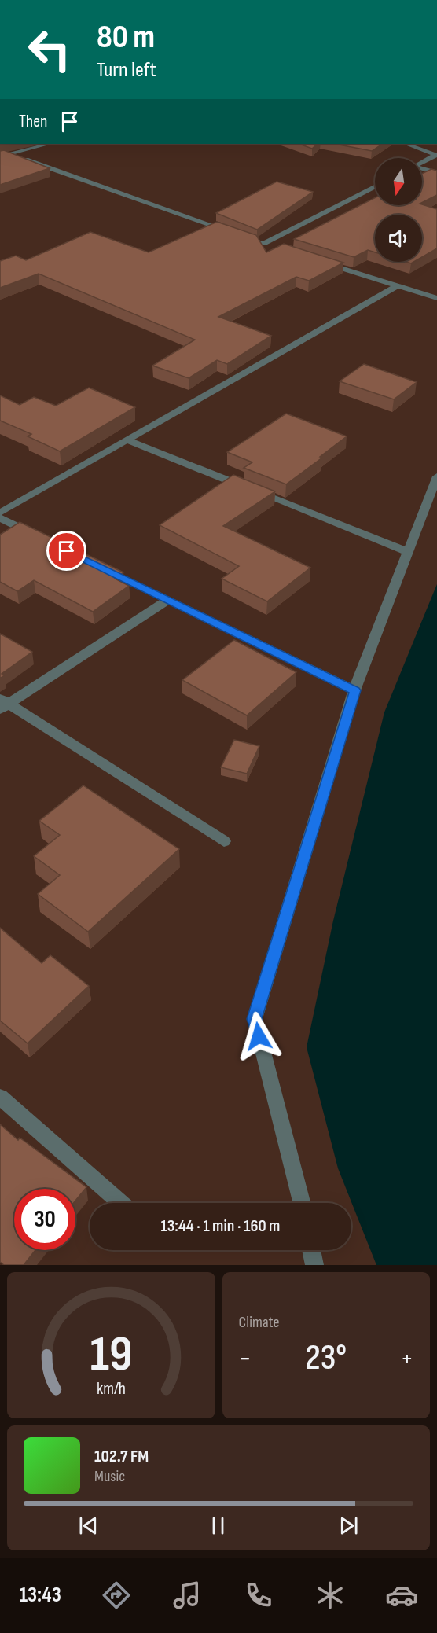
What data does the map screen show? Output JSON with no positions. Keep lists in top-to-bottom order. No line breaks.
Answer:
{"north":"bottom","page":{"turn":["80 m","Turn left"],"then":"Then","limit":"30","trip":"13:44 · 1 min · 160 m","tile":"Climate","heat":["−","23°","+"],"song":["102.7 FM","Music"],"tabs":"13:43","gauge":["19","km/h"]}}
